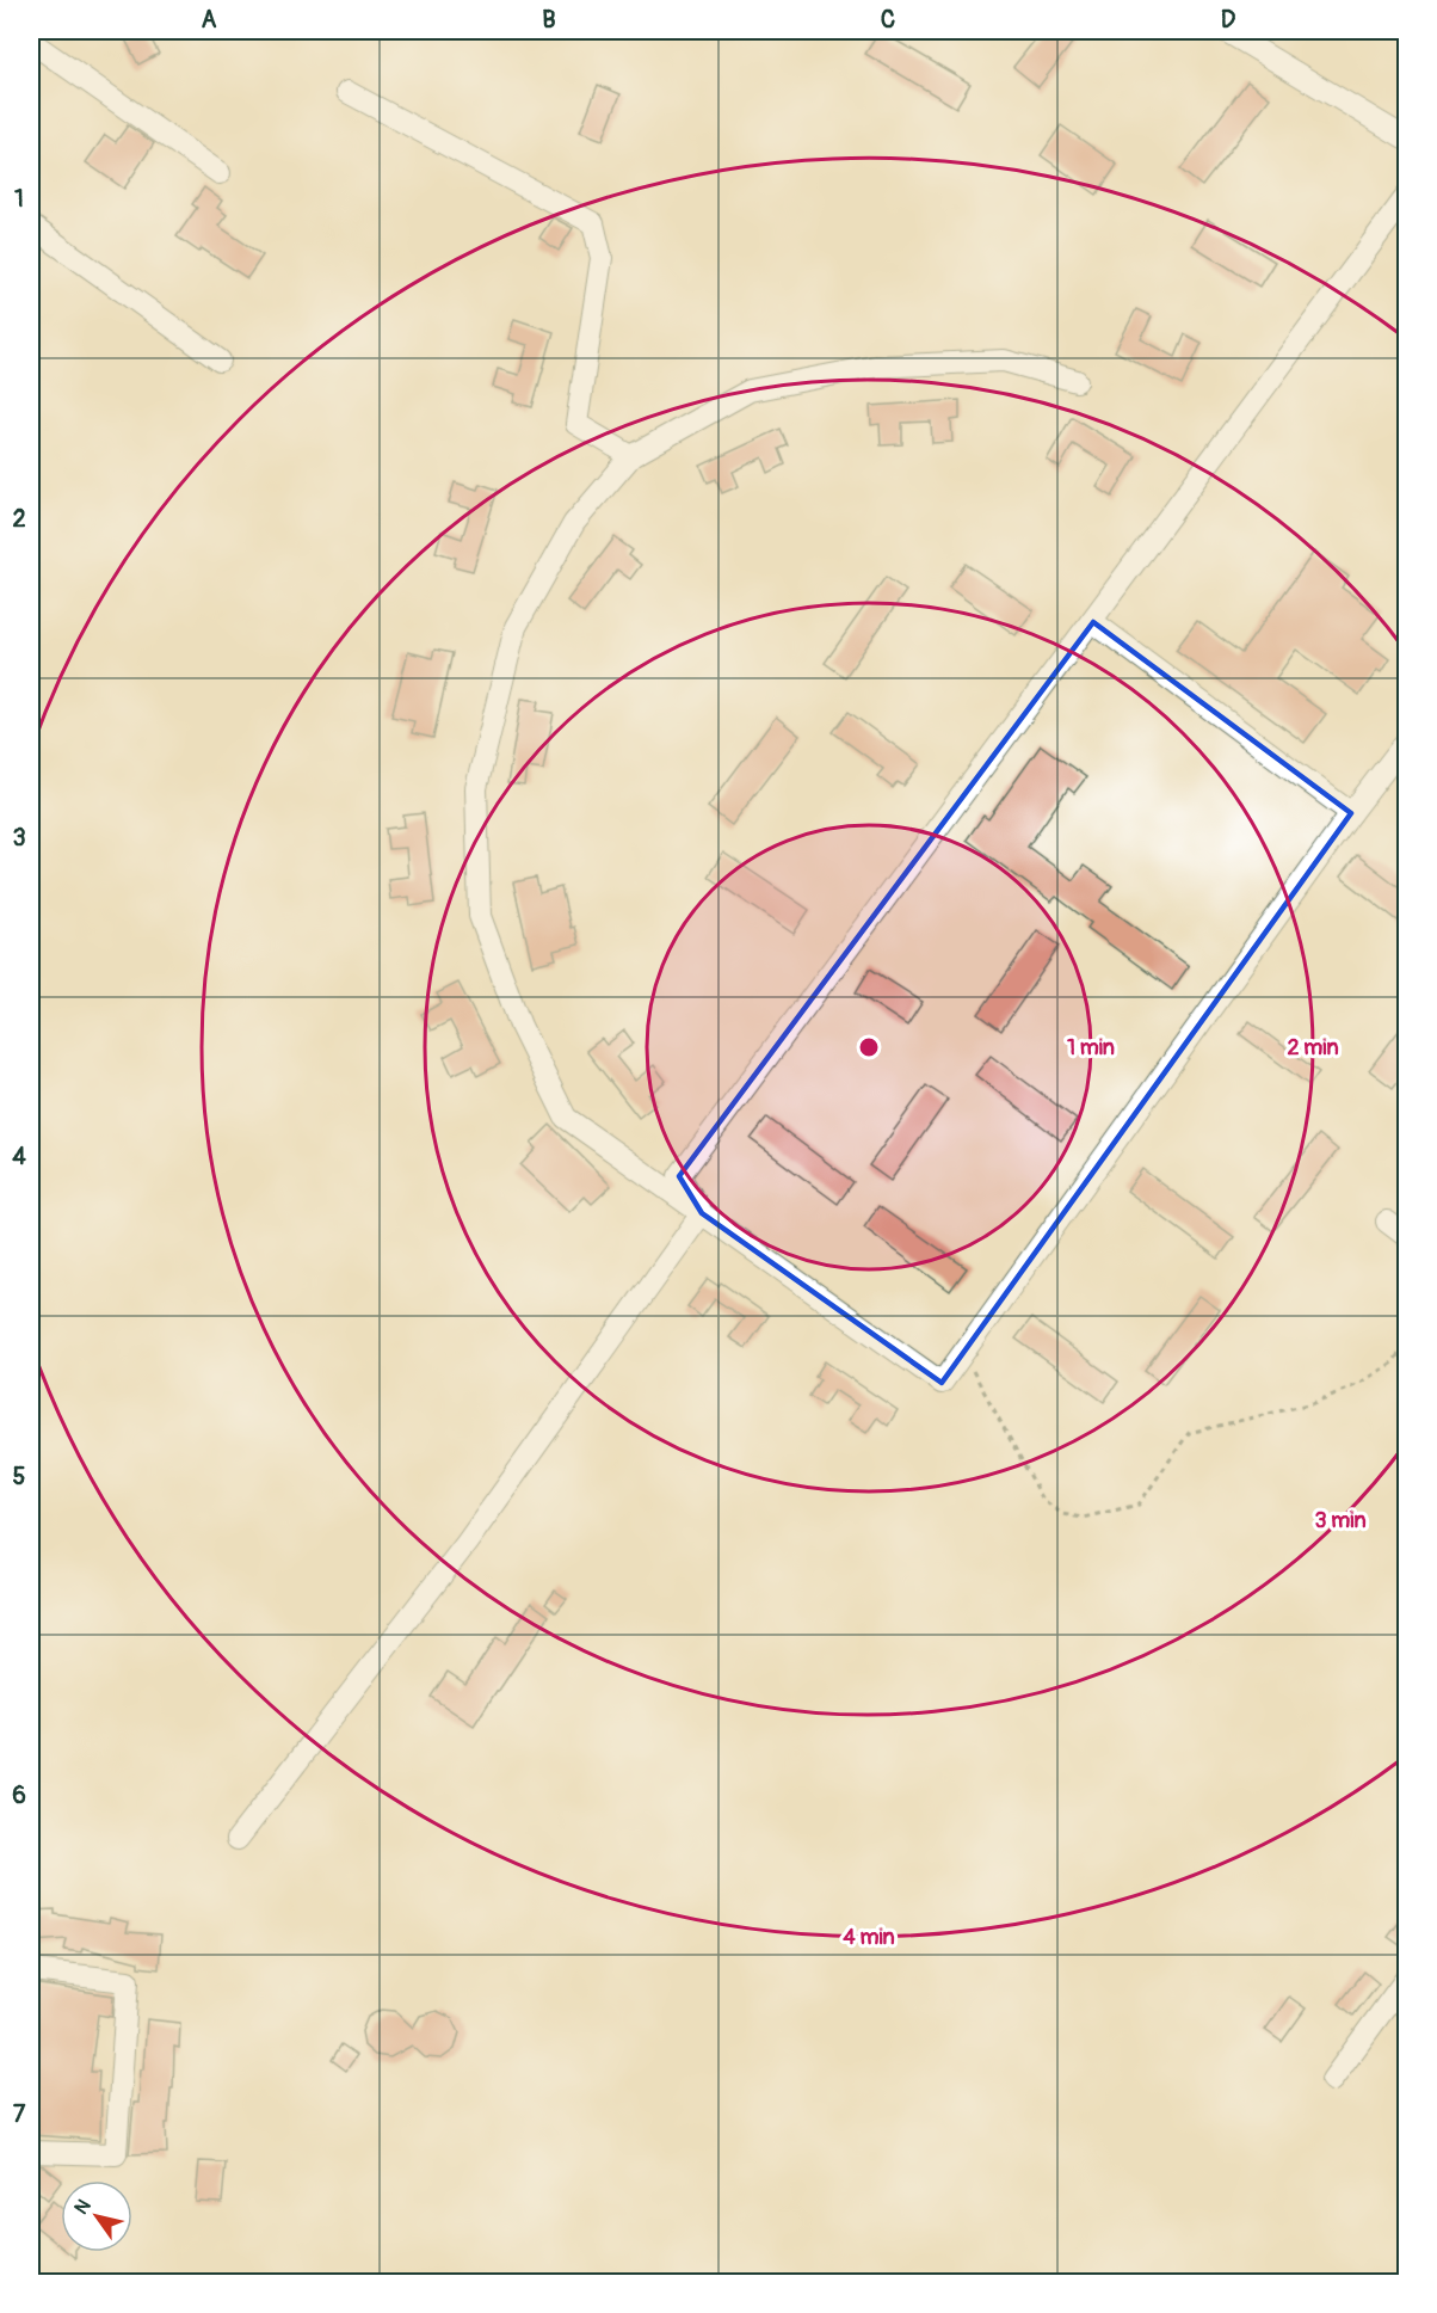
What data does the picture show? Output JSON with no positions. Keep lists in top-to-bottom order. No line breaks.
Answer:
{"north":"top left","grid":{"columns":["A","B","C","D"],"rows":["1","2","3","4","5","6","7"]},"rings":["1 min","2 min","3 min","4 min"]}
